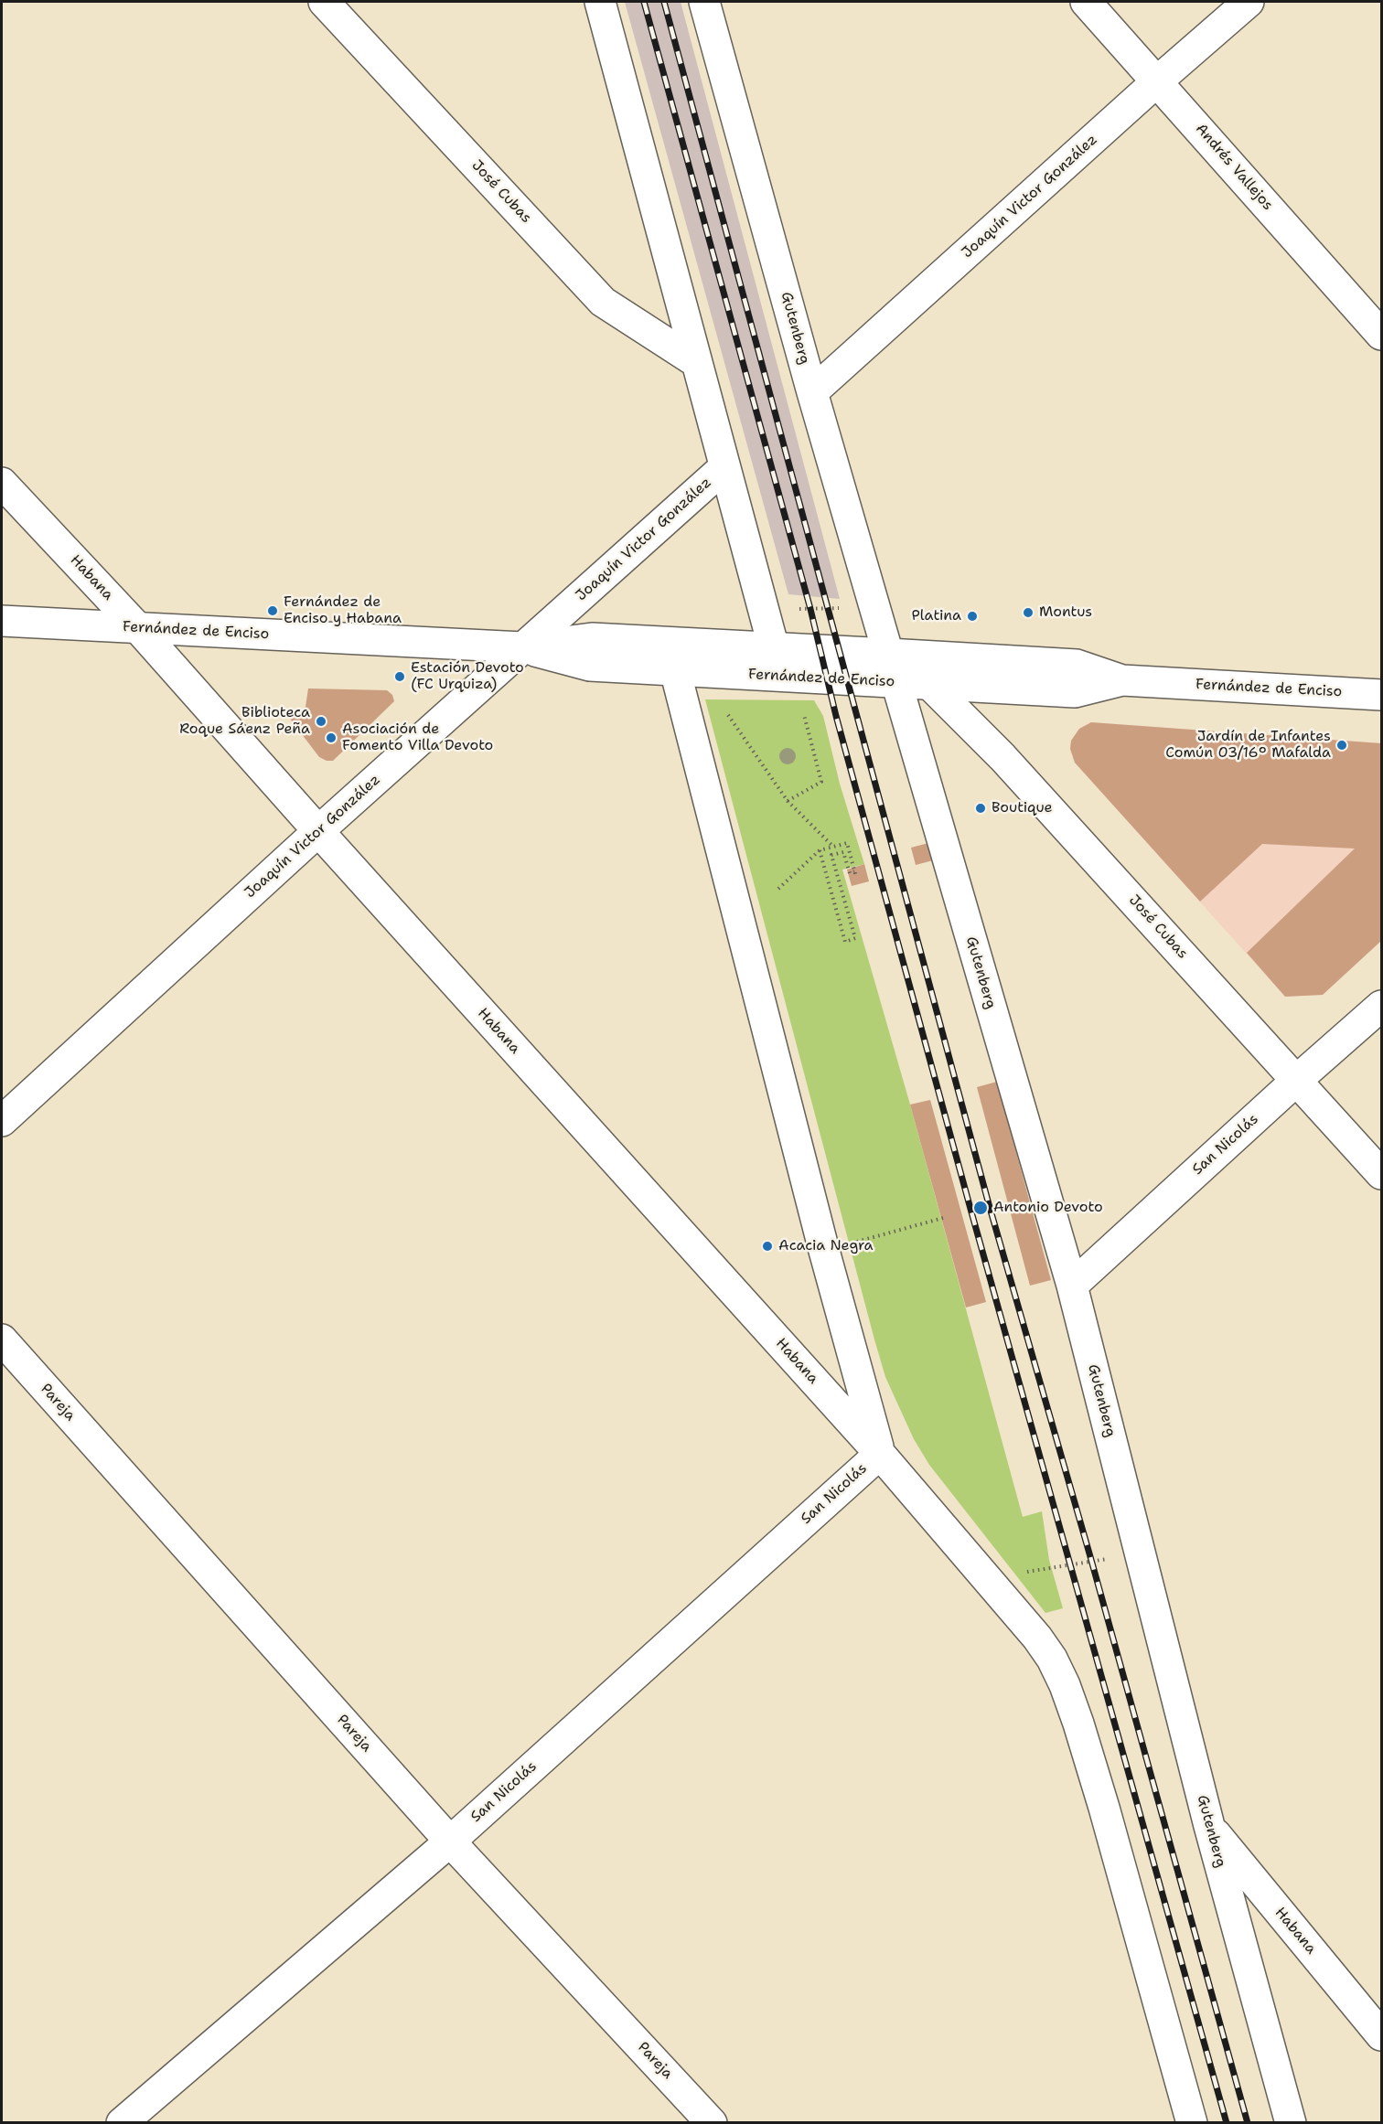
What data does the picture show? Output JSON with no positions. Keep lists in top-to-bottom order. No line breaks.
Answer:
{"streets":{"street":["Andrés Vallejos","José Cubas","Joaquín Victor González","Gutenberg","Habana","Fernández de Enciso","San Nicolás","Pareja"]},"crossings":[["Andrés Vallejos","Joaquín Victor González"],["José Cubas","Fernández de Enciso"],["José Cubas","San Nicolás"],["Joaquín Victor González","Gutenberg"],["Joaquín Victor González","Habana"],["Joaquín Victor González","Fernández de Enciso"],["Gutenberg","Habana"],["Gutenberg","Fernández de Enciso"],["Gutenberg","San Nicolás"],["Habana","Fernández de Enciso"],["Habana","San Nicolás"],["San Nicolás","Pareja"]],"places":["Fernández de Enciso y Habana","Montus","Platina","Estación Devoto (FC Urquiza)","Biblioteca Roque Sáenz Peña","Asociación de Fomento Villa Devoto","Jardín de Infantes Común 03/16° Mafalda","Boutique","Antonio Devoto","Acacia Negra"]}
